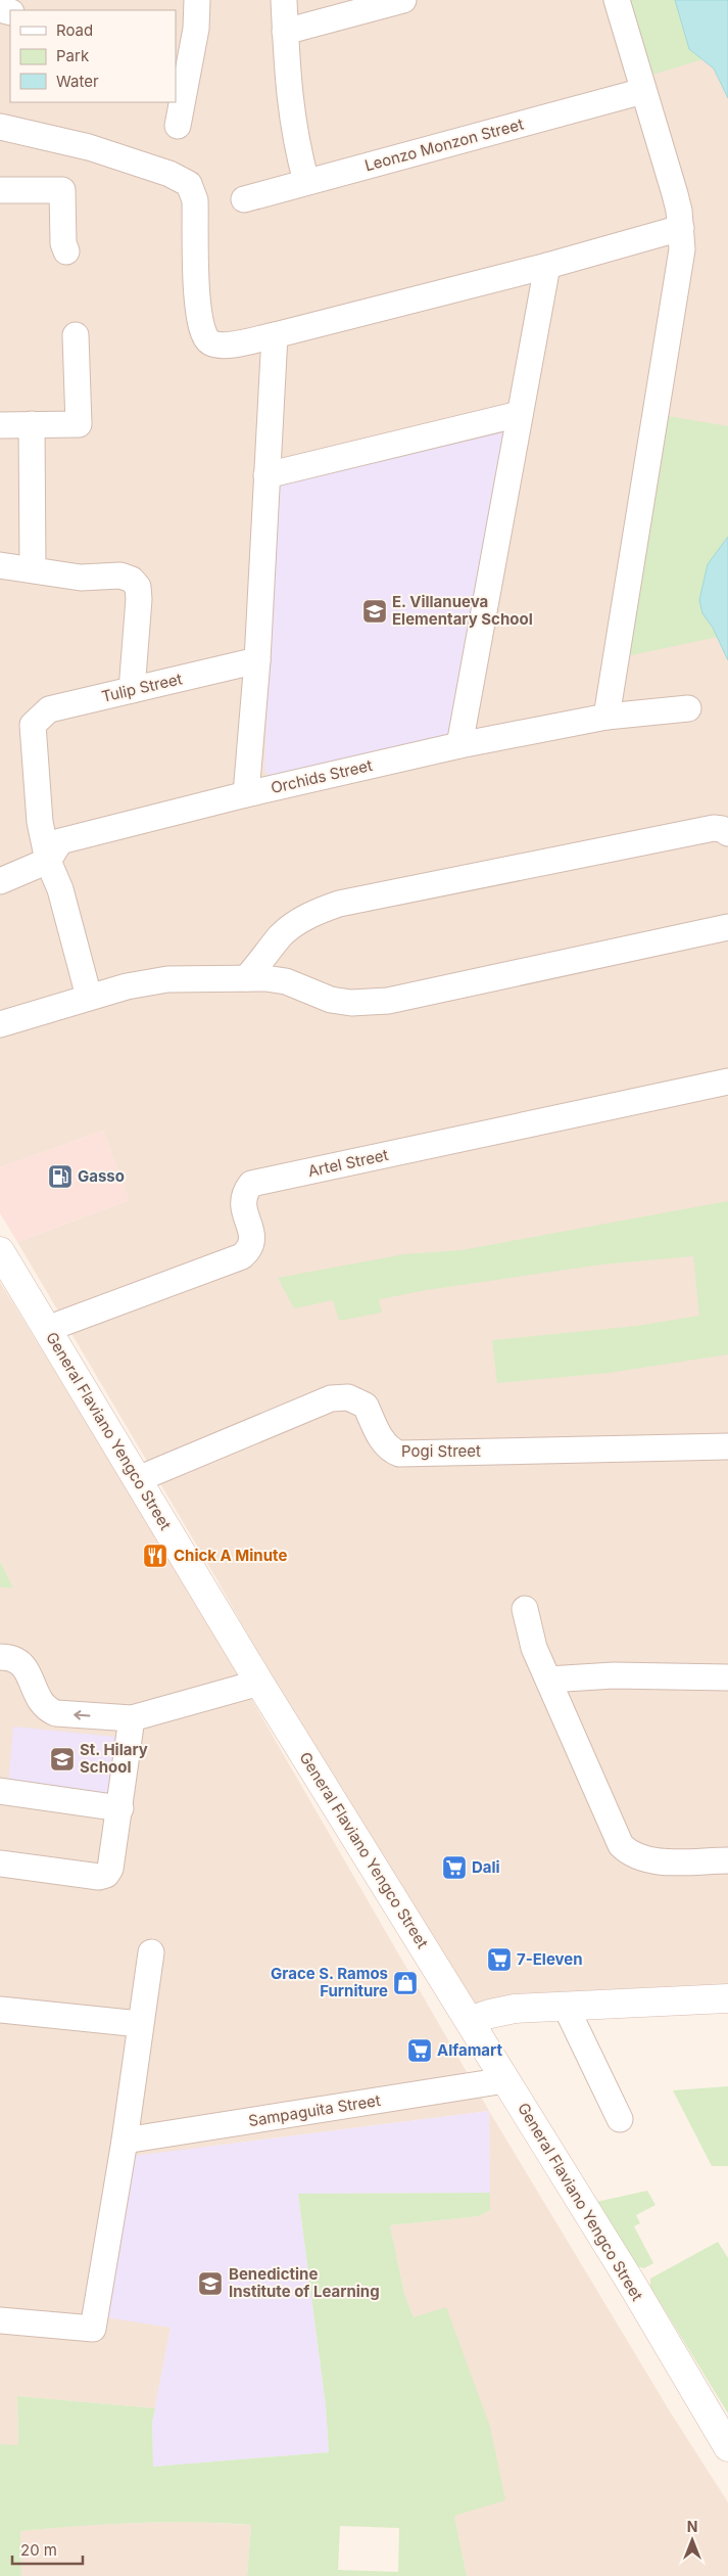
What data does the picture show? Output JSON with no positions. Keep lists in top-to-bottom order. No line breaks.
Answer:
{"streets":{"main road":["General Flaviano Yengco Street"],"street":["Leonzo Monzon Street","Tulip Street","Orchids Street","Artel Street","Pogi Street","Sampaguita Street"]},"crossings":[["Tulip Street","Orchids Street"],["Artel Street","General Flaviano Yengco Street"],["General Flaviano Yengco Street","Pogi Street"],["General Flaviano Yengco Street","Sampaguita Street"]],"places":{"school or university":["E. Villanueva Elementary School","St. Hilary School","Benedictine Institute of Learning"],"fuel station":["Gasso"],"restaurant":["Chick A Minute"],"supermarket":["Dali","7-Eleven","Alfamart"],"shop":["Grace S. Ramos Furniture"]},"legend":["Road","Park","Water"],"scale_bar":"20 m","north":"top"}
